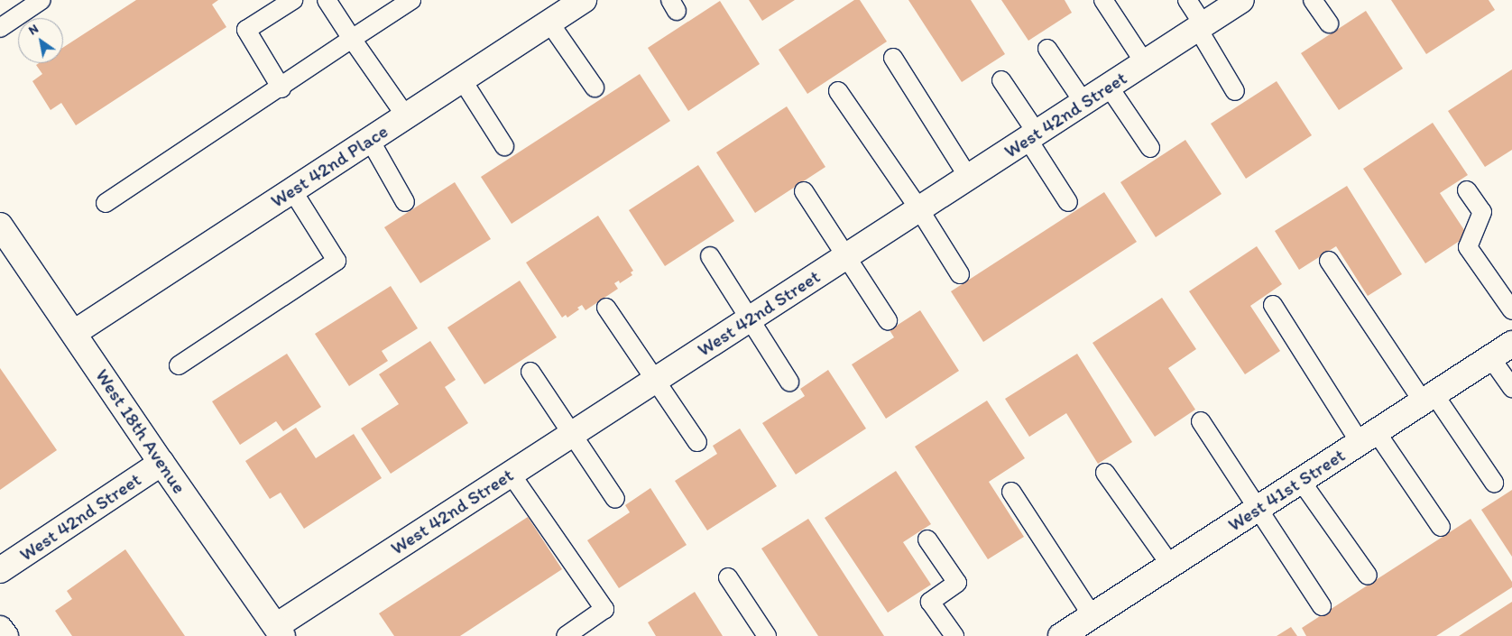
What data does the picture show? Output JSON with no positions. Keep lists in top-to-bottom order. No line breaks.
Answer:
{"streets":{"street":["West 42nd Street","West 42nd Place","West 18th Avenue","West 41st Street"]},"crossings":[["West 42nd Street","West 18th Avenue"],["West 42nd Place","West 18th Avenue"]],"north":"top left"}
